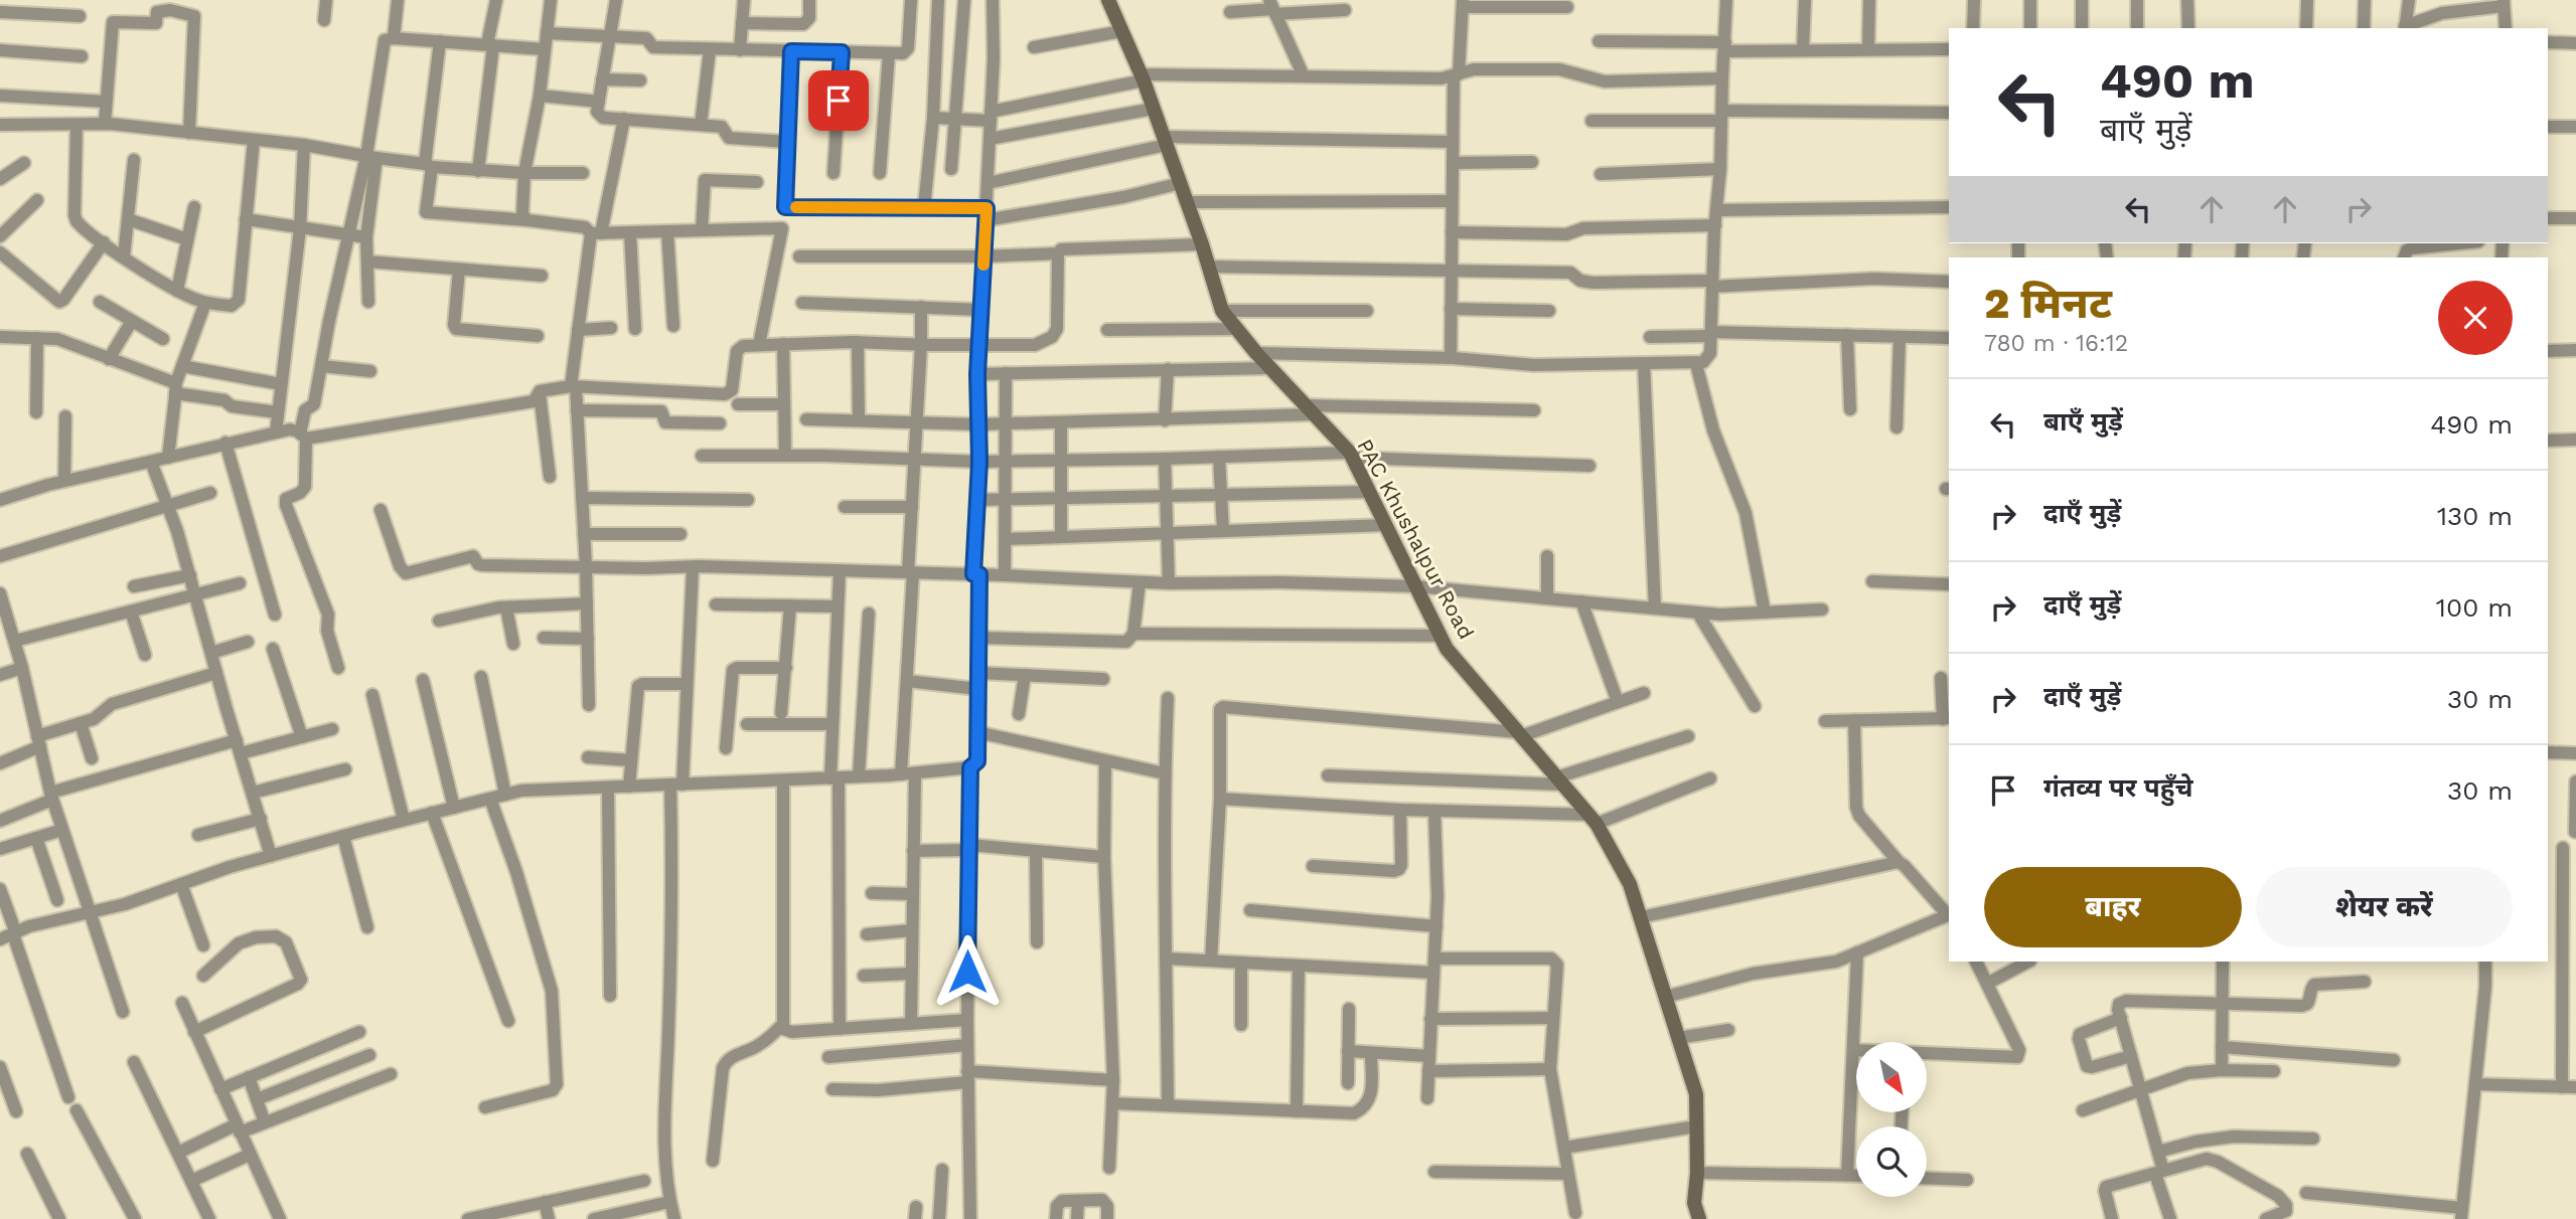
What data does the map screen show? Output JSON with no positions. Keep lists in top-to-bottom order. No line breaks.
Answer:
{"streets":{"main road":["PAC Khushalpur Road"]},"north":"bottom right","page":{"turn":["490 m","बाएँ मुड़ें"],"heading":["2 मिनट","780 m · 16:12"],"list":[{"name":"बाएँ मुड़ें","value":"490 m"},{"name":"दाएँ मुड़ें","value":"130 m"},{"name":"दाएँ मुड़ें","value":"100 m"},{"name":"दाएँ मुड़ें","value":"30 m"},{"name":"गंतव्य पर पहुँचे","value":"30 m"}],"buttons":["बाहर","शेयर करें"]}}
